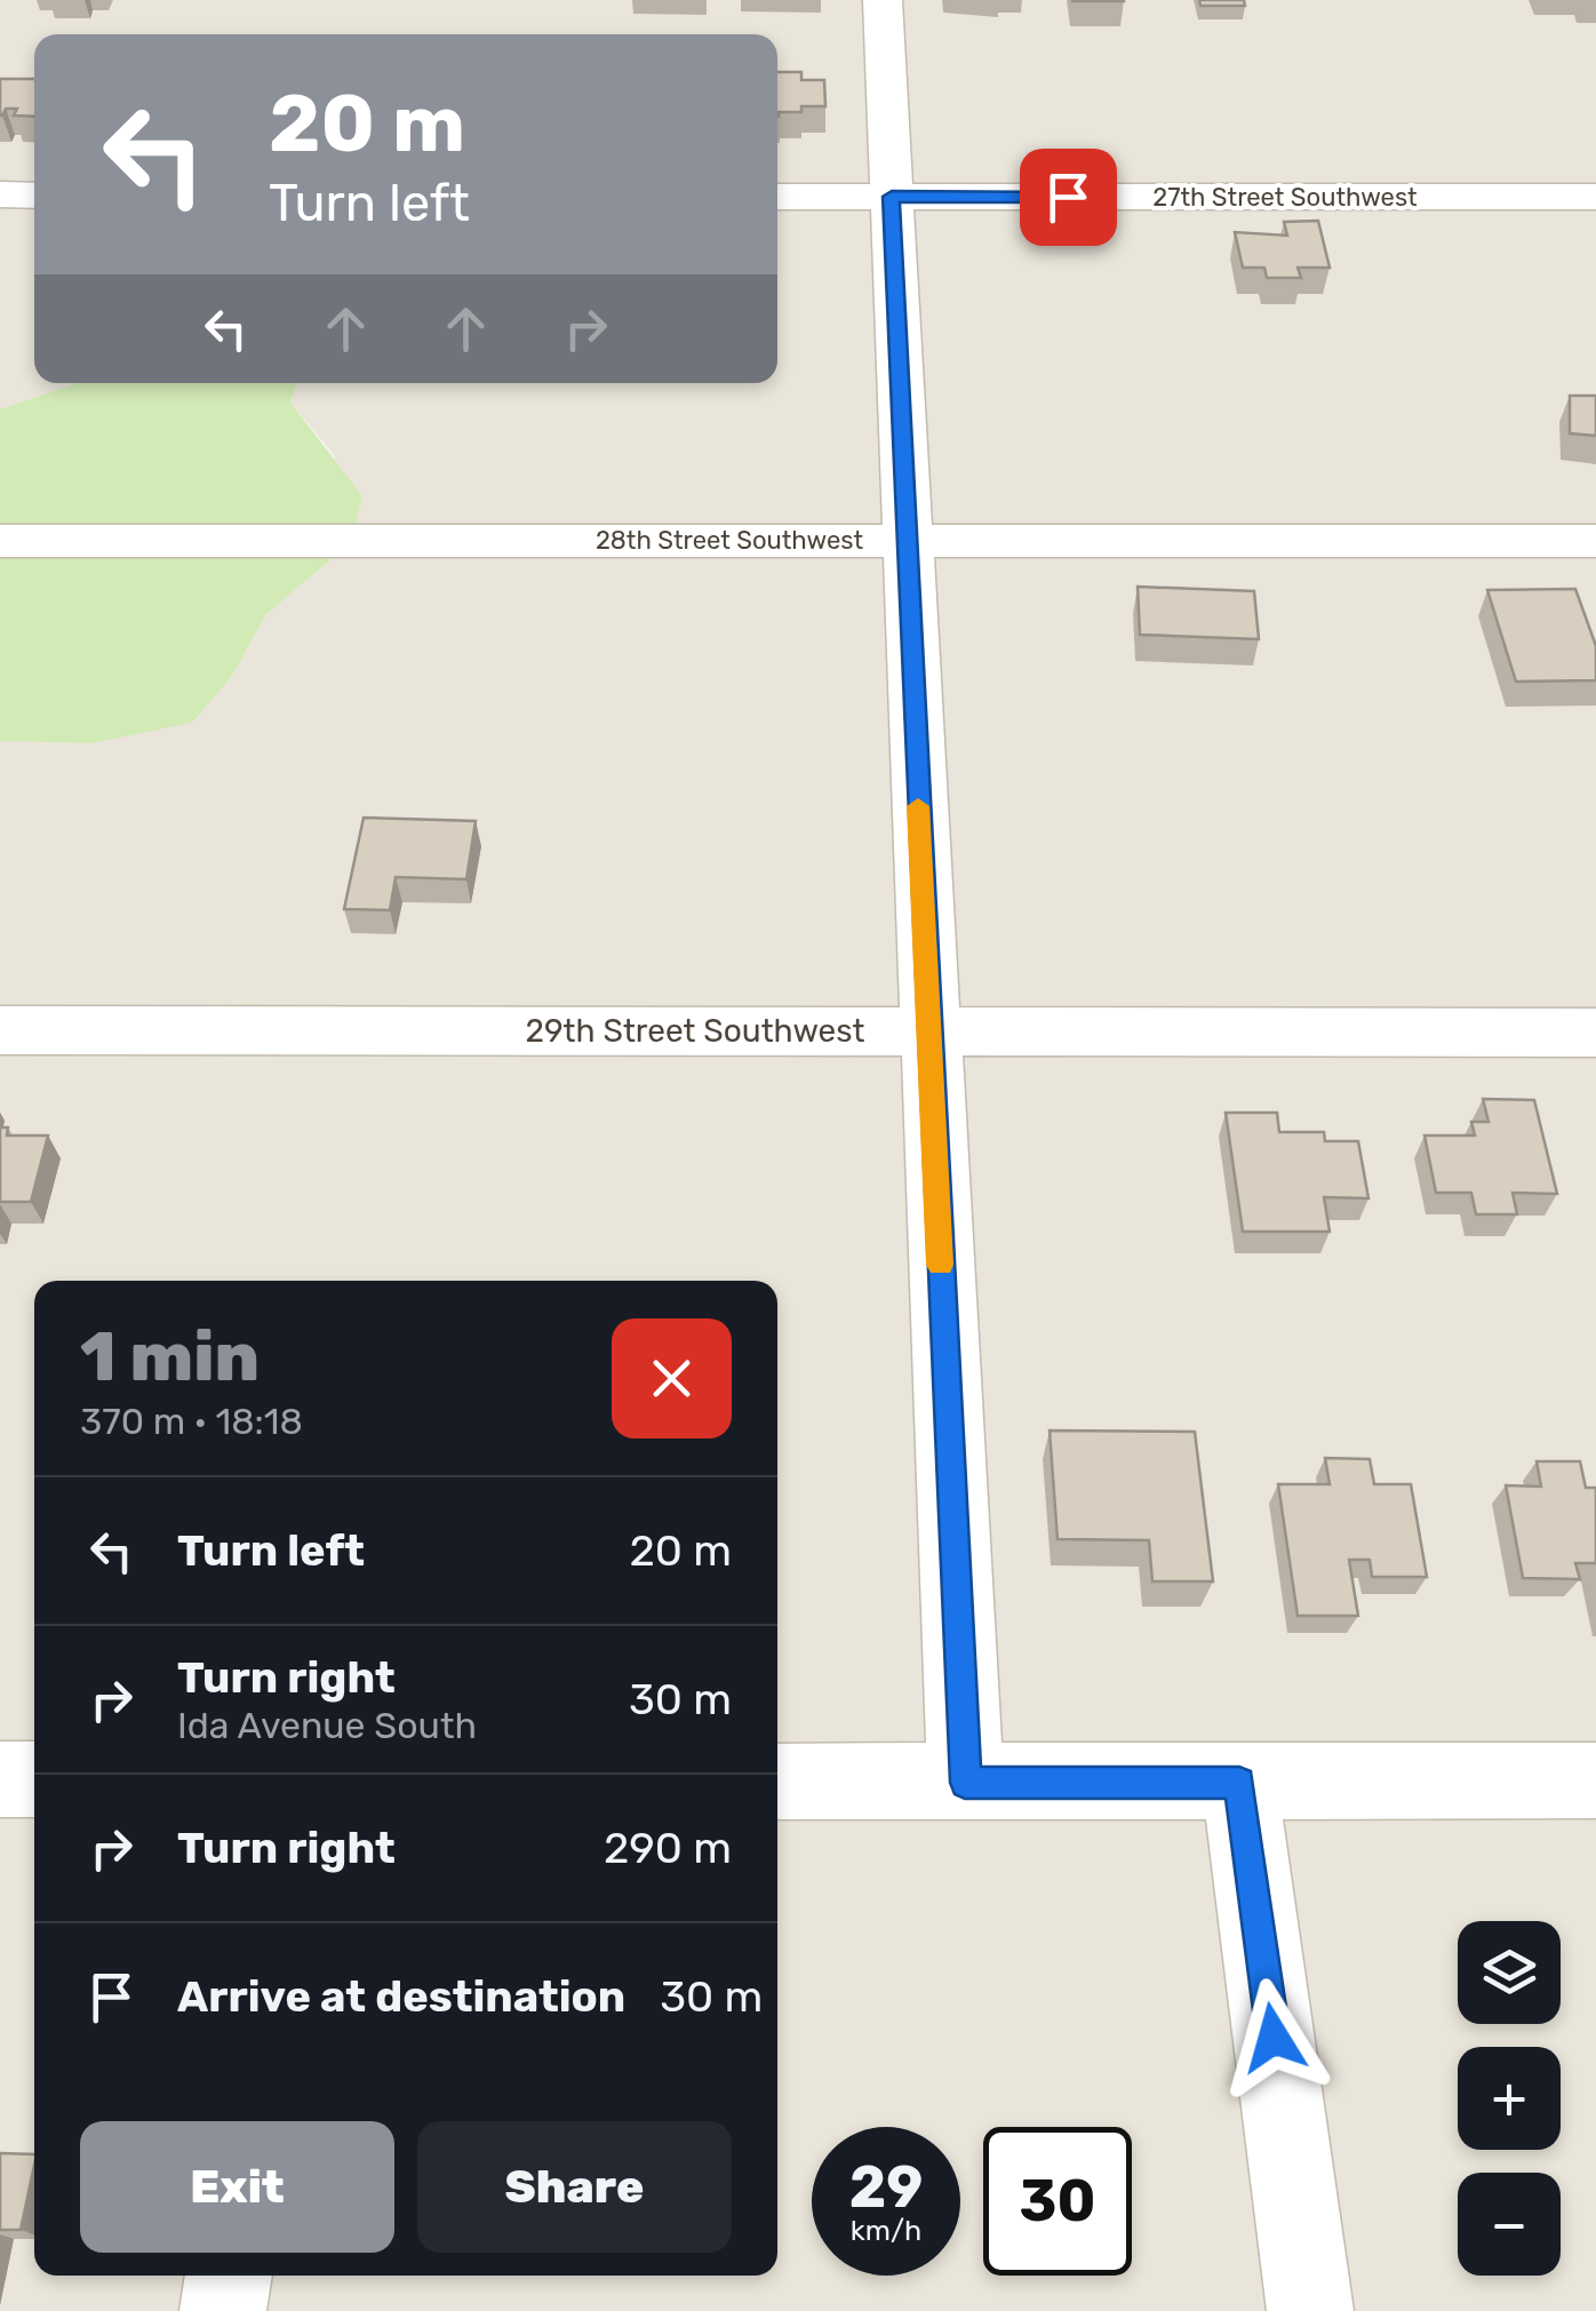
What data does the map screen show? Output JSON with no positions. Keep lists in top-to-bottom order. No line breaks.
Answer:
{"streets":{"street":["27th Street Southwest","28th Street Southwest","29th Street Southwest"]},"page":{"turn":["20 m","Turn left"],"heading":["1 min","370 m · 18:18"],"list":[{"name":"Turn left","value":"20 m"},{"name":"Turn right","note":"Ida Avenue South","value":"30 m"},{"name":"Turn right","value":"290 m"},{"name":"Arrive at destination","value":"30 m"}],"map_buttons":["+","−"],"buttons":["Exit","Share"],"speed":"29 km/h","limit":"30"}}
